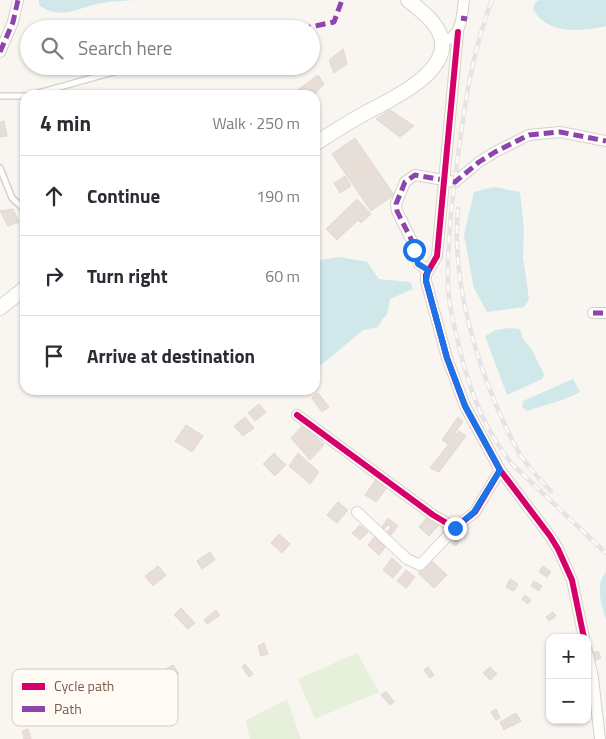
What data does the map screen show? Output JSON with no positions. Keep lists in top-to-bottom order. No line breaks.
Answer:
{"legend":["Cycle path","Path"],"page":{"search":"Search here","heading":["4 min","Walk · 250 m"],"list":[["Continue","190 m"],["Turn right","60 m"],"Arrive at destination"],"map_buttons":["+","−"]}}
